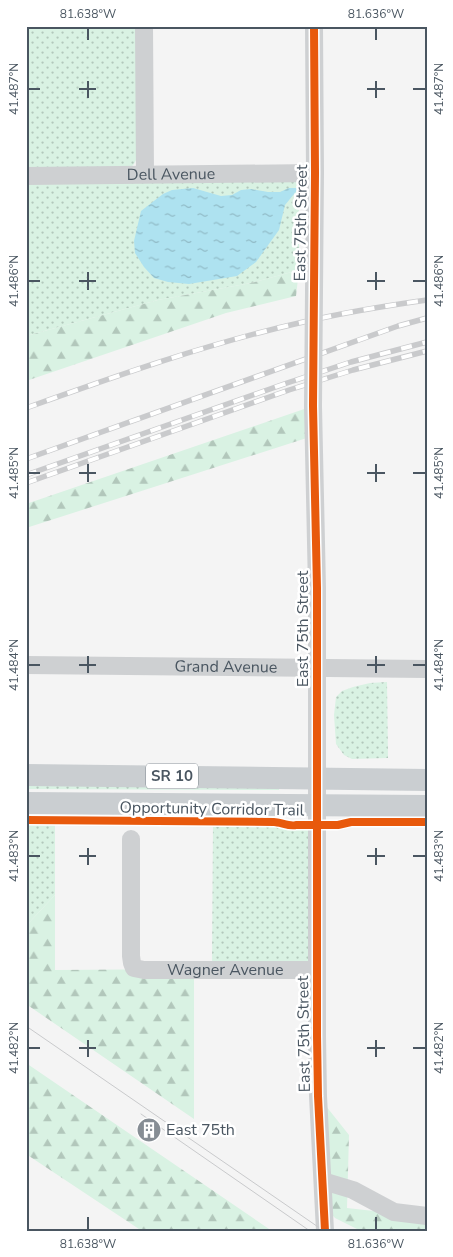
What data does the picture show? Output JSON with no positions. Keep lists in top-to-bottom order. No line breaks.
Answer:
{"streets":{"main road":["SR 10"],"street":["Dell Avenue","East 75th Street","Grand Avenue","Wagner Avenue"],"cycle path":["Opportunity Corridor Trail"]},"crossings":[["Dell Avenue","East 75th Street"],["East 75th Street","Grand Avenue"],["East 75th Street","SR 10"],["East 75th Street","Wagner Avenue"]],"places":{"building":["East 75th"]},"coordinates":["81.638°W","81.636°W","41.487°N","41.486°N","41.485°N","41.484°N","41.483°N","41.482°N"]}
